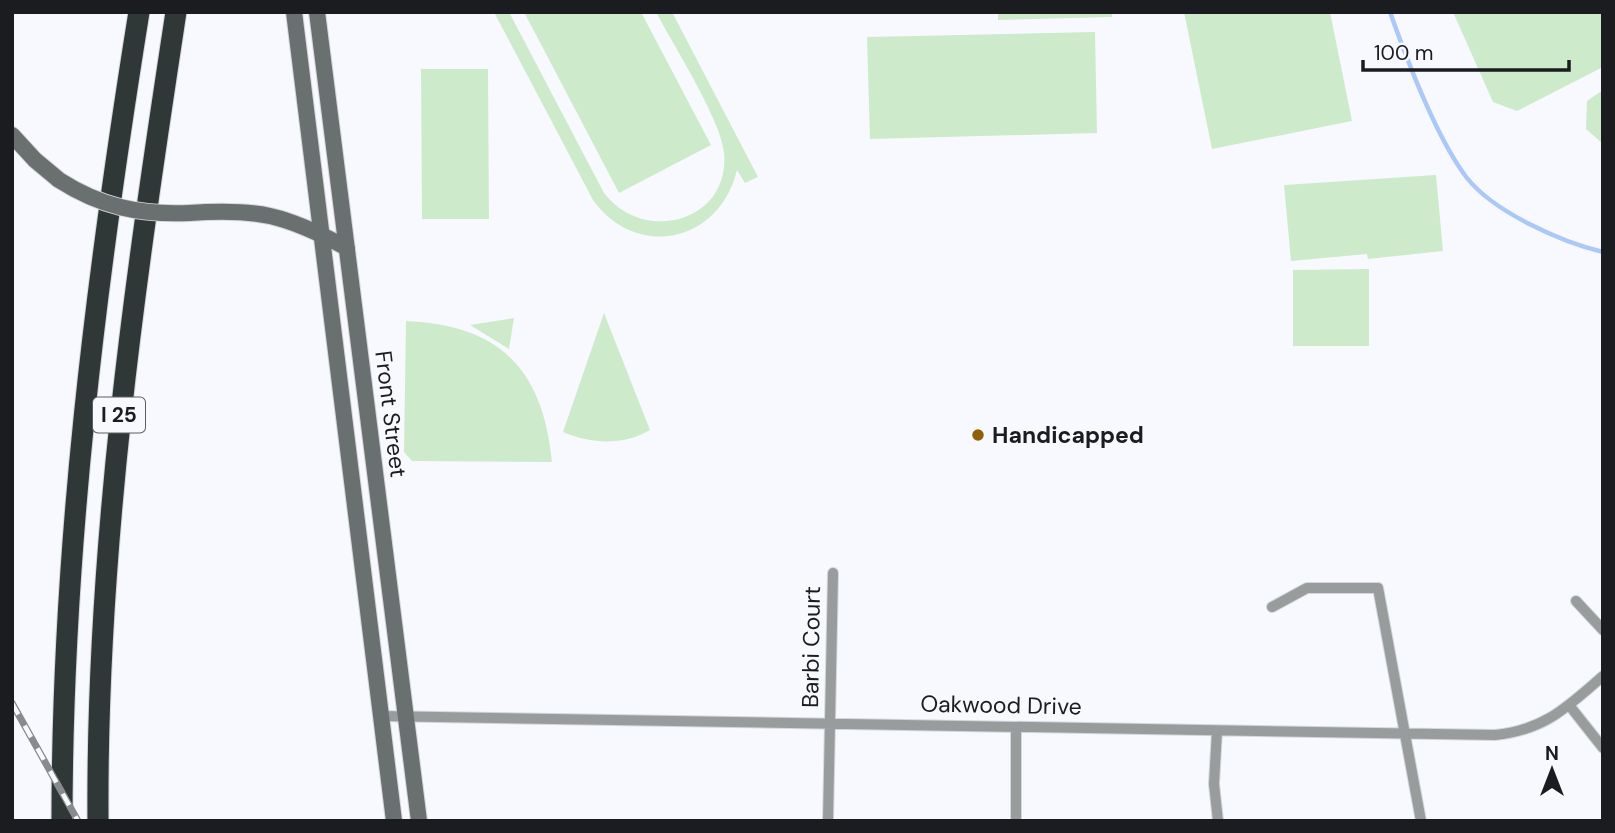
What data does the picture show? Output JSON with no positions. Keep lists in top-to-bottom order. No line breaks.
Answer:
{"streets":{"highway":["I 25"],"main road":["Front Street"],"street":["Barbi Court","Oakwood Drive"]},"crossings":[["Front Street","Oakwood Drive"],["Barbi Court","Oakwood Drive"]],"places":["Handicapped"],"scale_bar":"100 m","north":"top"}
